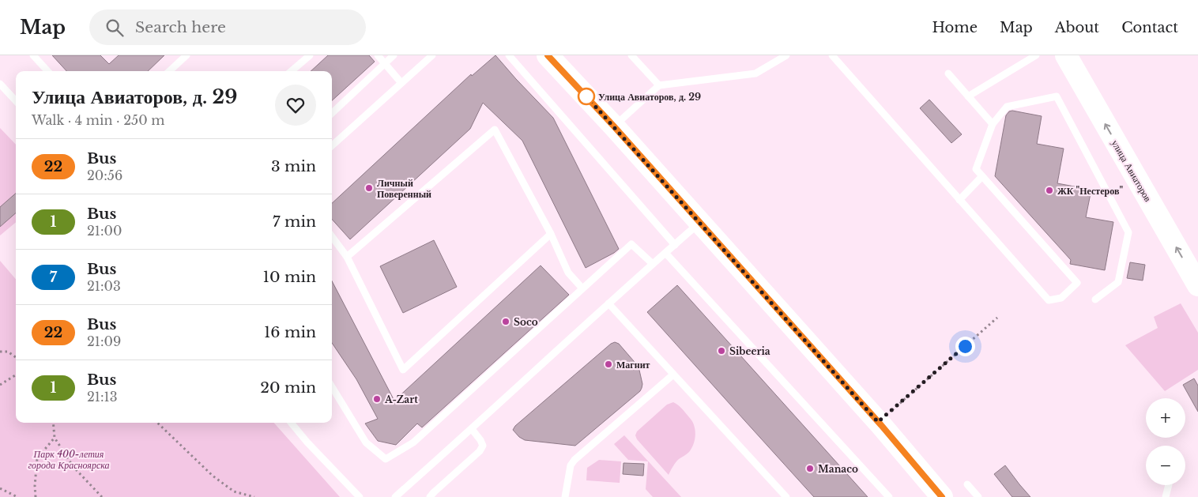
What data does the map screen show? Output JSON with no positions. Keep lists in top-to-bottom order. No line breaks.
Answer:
{"streets":{"main road":["улица Авиаторов"]},"one_way":["улица Авиаторов"],"parks":["Парк 400-летия города Красноярска"],"places":["Улица Авиаторов, д. 29","Личный Поверенный","ЖК \"Нестеров\"","Soco","Sibeeria","Магнит","A-Zart","Manaco"],"lines":["bus line 22"],"page":{"header":"Map","search":"Search here","nav":["Home","Map","About","Contact"],"heading":["Улица Авиаторов, д. 29","Walk · 4 min · 250 m"],"list":[{"mark":"22","name":"Bus","note":"20:56","value":"3 min"},{"mark":"1","name":"Bus","note":"21:00","value":"7 min"},{"mark":"7","name":"Bus","note":"21:03","value":"10 min"},{"mark":"22","name":"Bus","note":"21:09","value":"16 min"},{"mark":"1","name":"Bus","note":"21:13","value":"20 min"}],"map_buttons":["+","−"]}}
